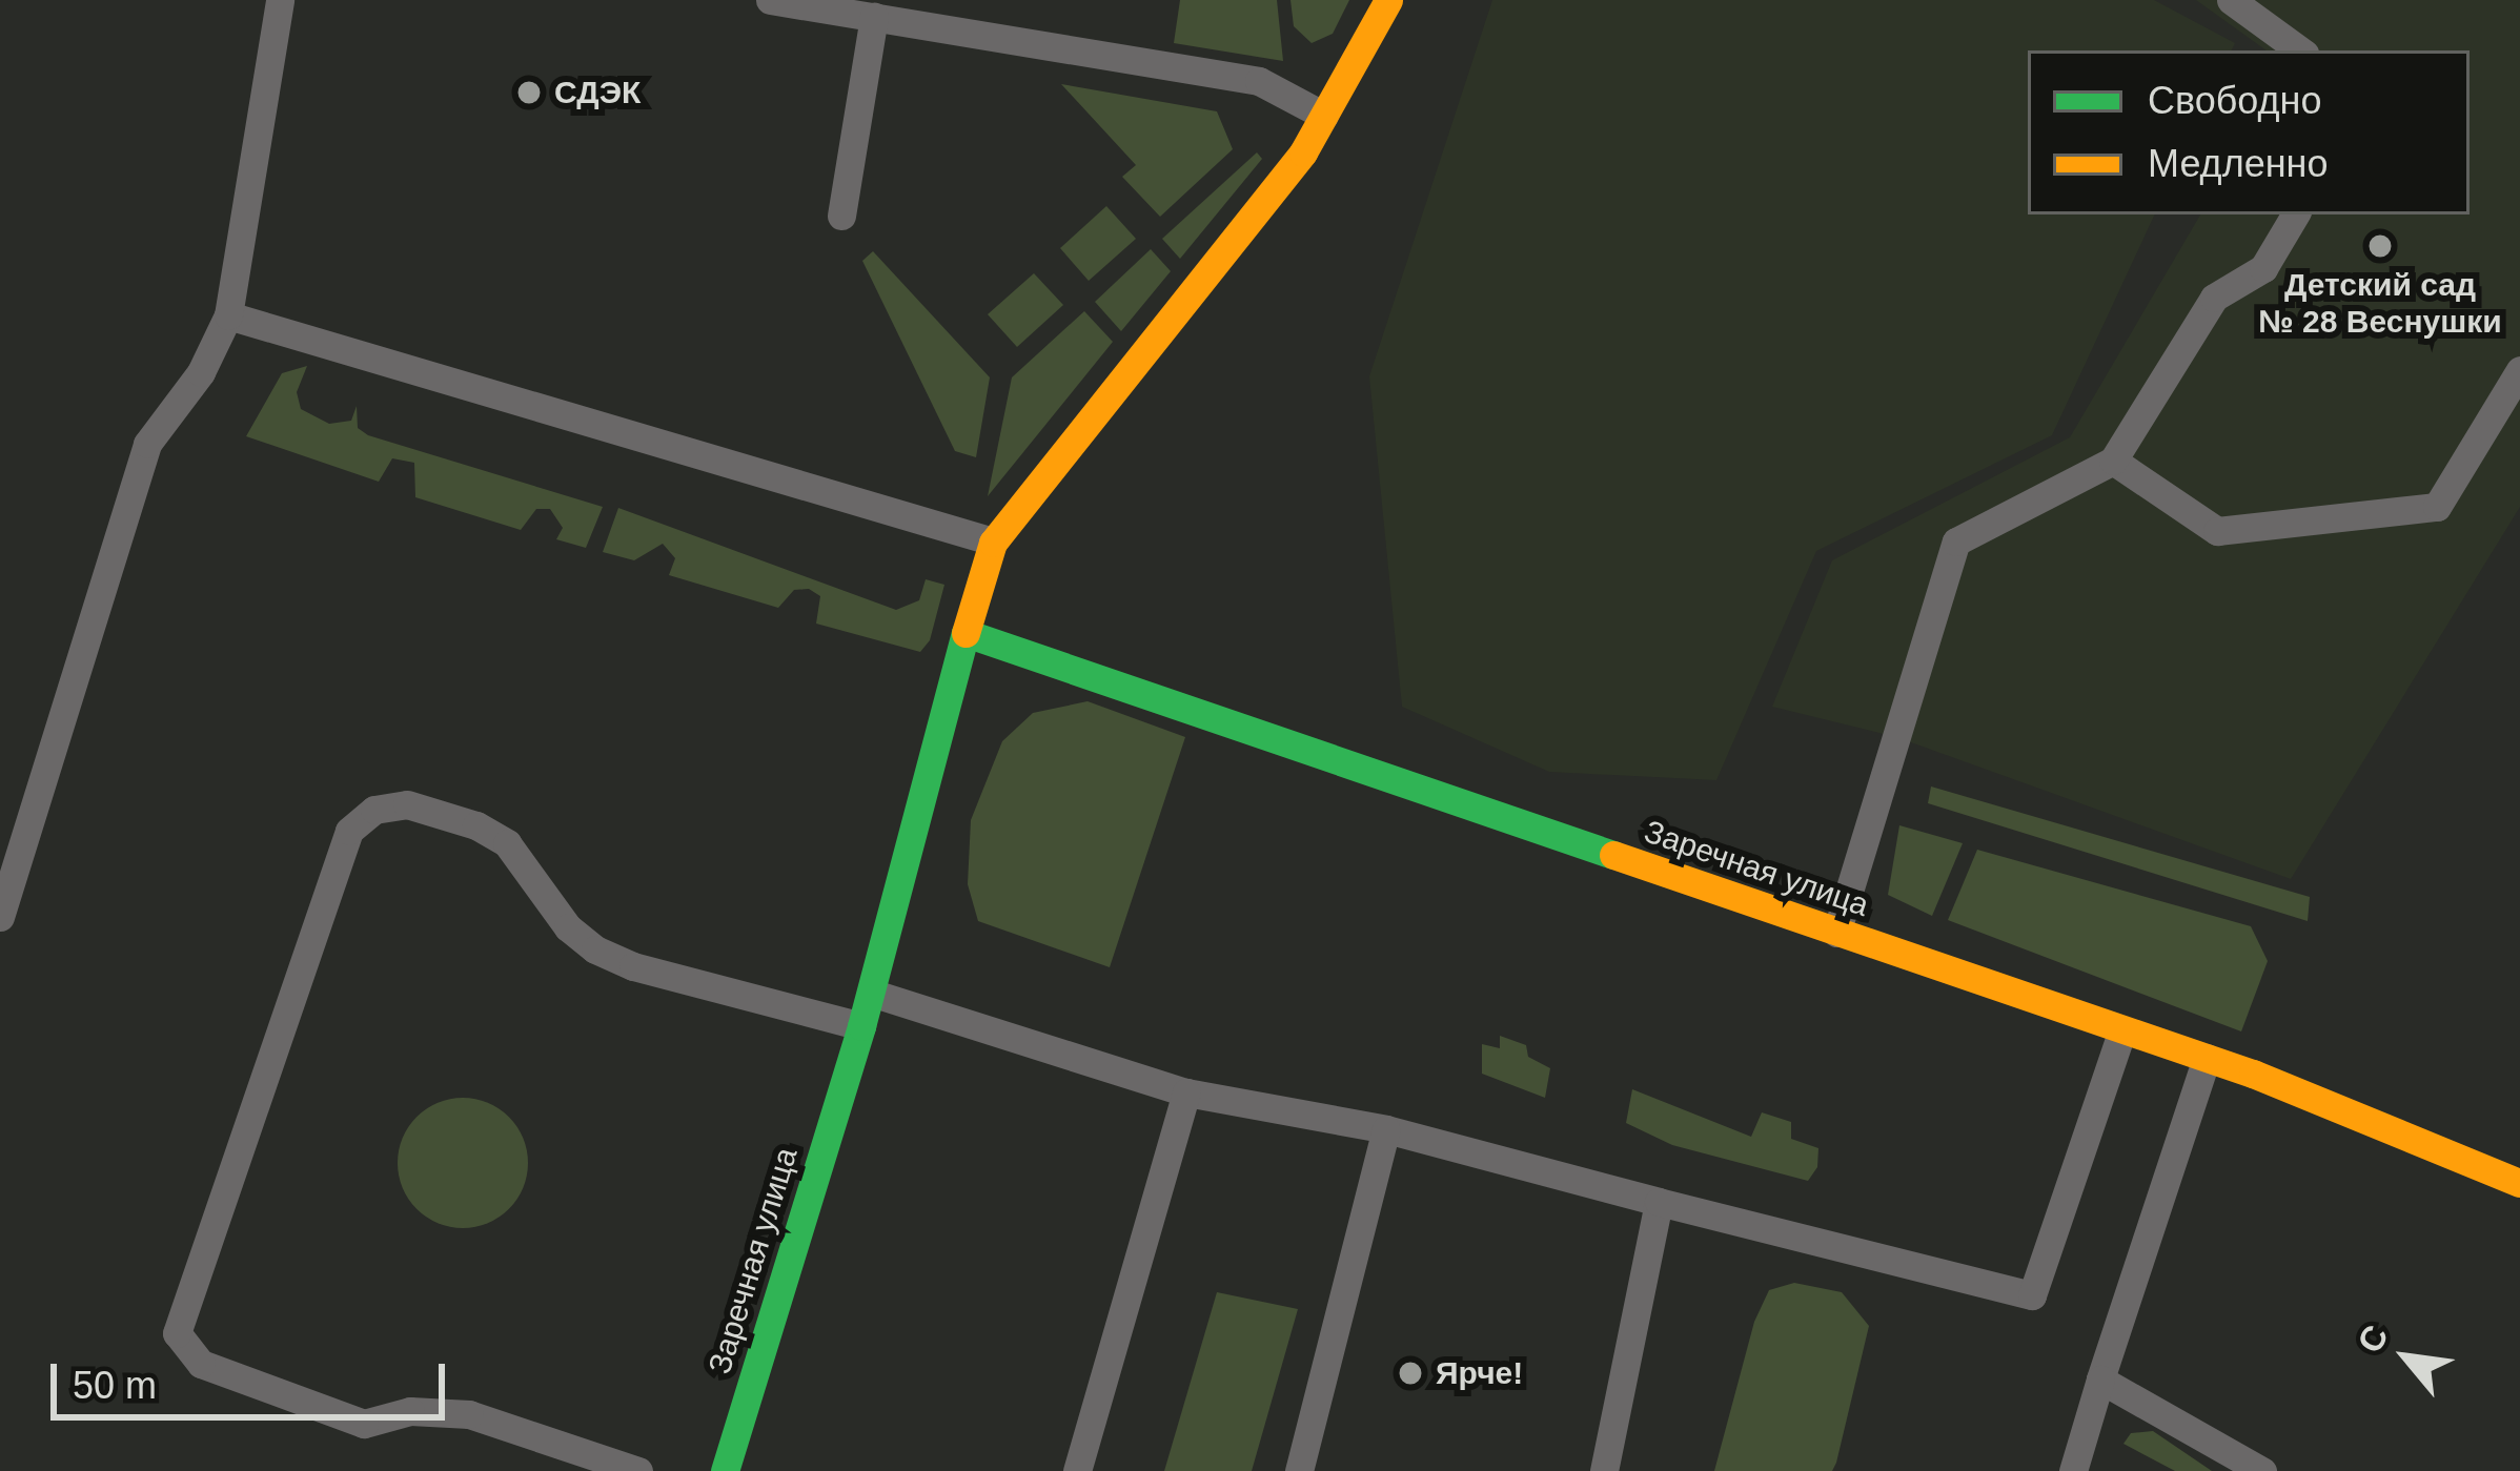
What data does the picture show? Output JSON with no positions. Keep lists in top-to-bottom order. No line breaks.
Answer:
{"streets":{"street":["Заречная улица"]},"places":["СДЭК","Детский сад № 28 Веснушки","Ярче!"],"legend":["Свободно","Медленно"],"scale_bar":"50 m","north":"top left"}
